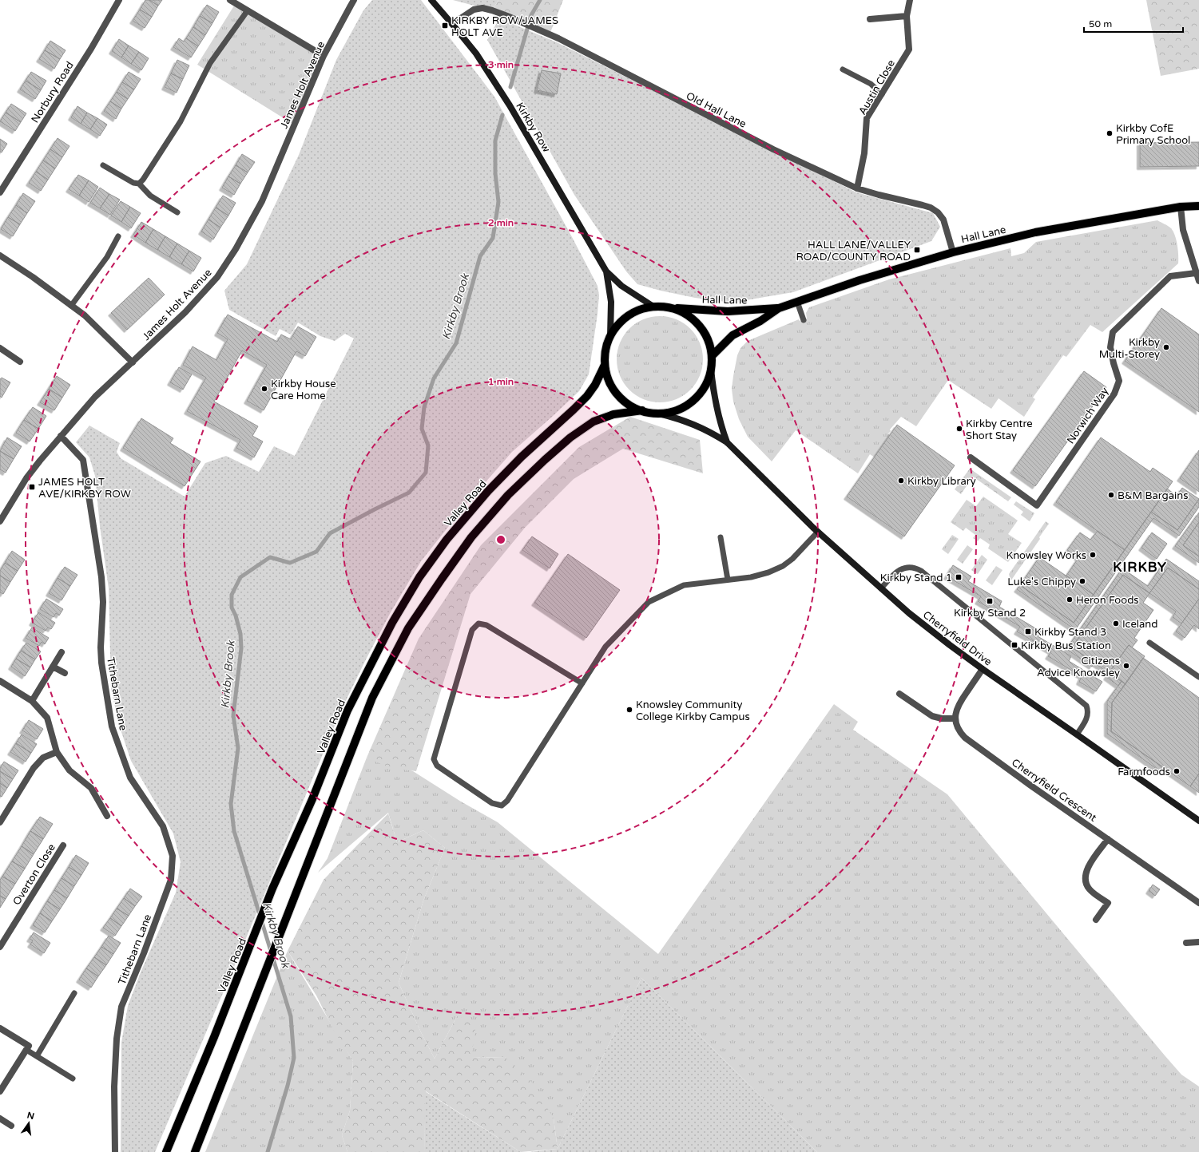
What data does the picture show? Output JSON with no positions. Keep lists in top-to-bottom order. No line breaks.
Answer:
{"streets":{"main road":["Hall Lane","Valley Road"],"street":["James Holt Avenue","Austin Close","Norbury Road","Old Hall Lane","Kirkby Row","Norwich Way","Cherryfield Drive","Tithebarn Lane","Cherryfield Crescent","Overton Close"]},"crossings":[["James Holt Avenue","Tithebarn Lane"],["Austin Close","Old Hall Lane"],["Old Hall Lane","Kirkby Row"],["Old Hall Lane","Hall Lane"],["Kirkby Row","Hall Lane"],["Kirkby Row","Valley Road"],["Kirkby Row","Cherryfield Drive"],["Hall Lane","Valley Road"],["Hall Lane","Cherryfield Drive"],["Valley Road","Cherryfield Drive"]],"districts":["KIRKBY"],"water":["Kirkby Brook"],"places":{"transit":["KIRKBY ROW/JAMES HOLT AVE","HALL LANE/VALLEY ROAD/COUNTY ROAD","JAMES HOLT AVE/KIRKBY ROW","Kirkby Stand 1","Kirkby Stand 2","Kirkby Stand 3","Kirkby Bus Station"],"other":["Kirkby CofE Primary School","Kirkby Multi-Storey","Kirkby House Care Home","Kirkby Centre Short Stay","Kirkby Library","B&M Bargains","Knowsley Works","Luke's Chippy","Heron Foods","Iceland","Citizens Advice Knowsley","Knowsley Community College Kirkby Campus","Farmfoods"]},"scale_bar":"50 m","north":"top","rings":["3 min","2 min","1 min"]}
